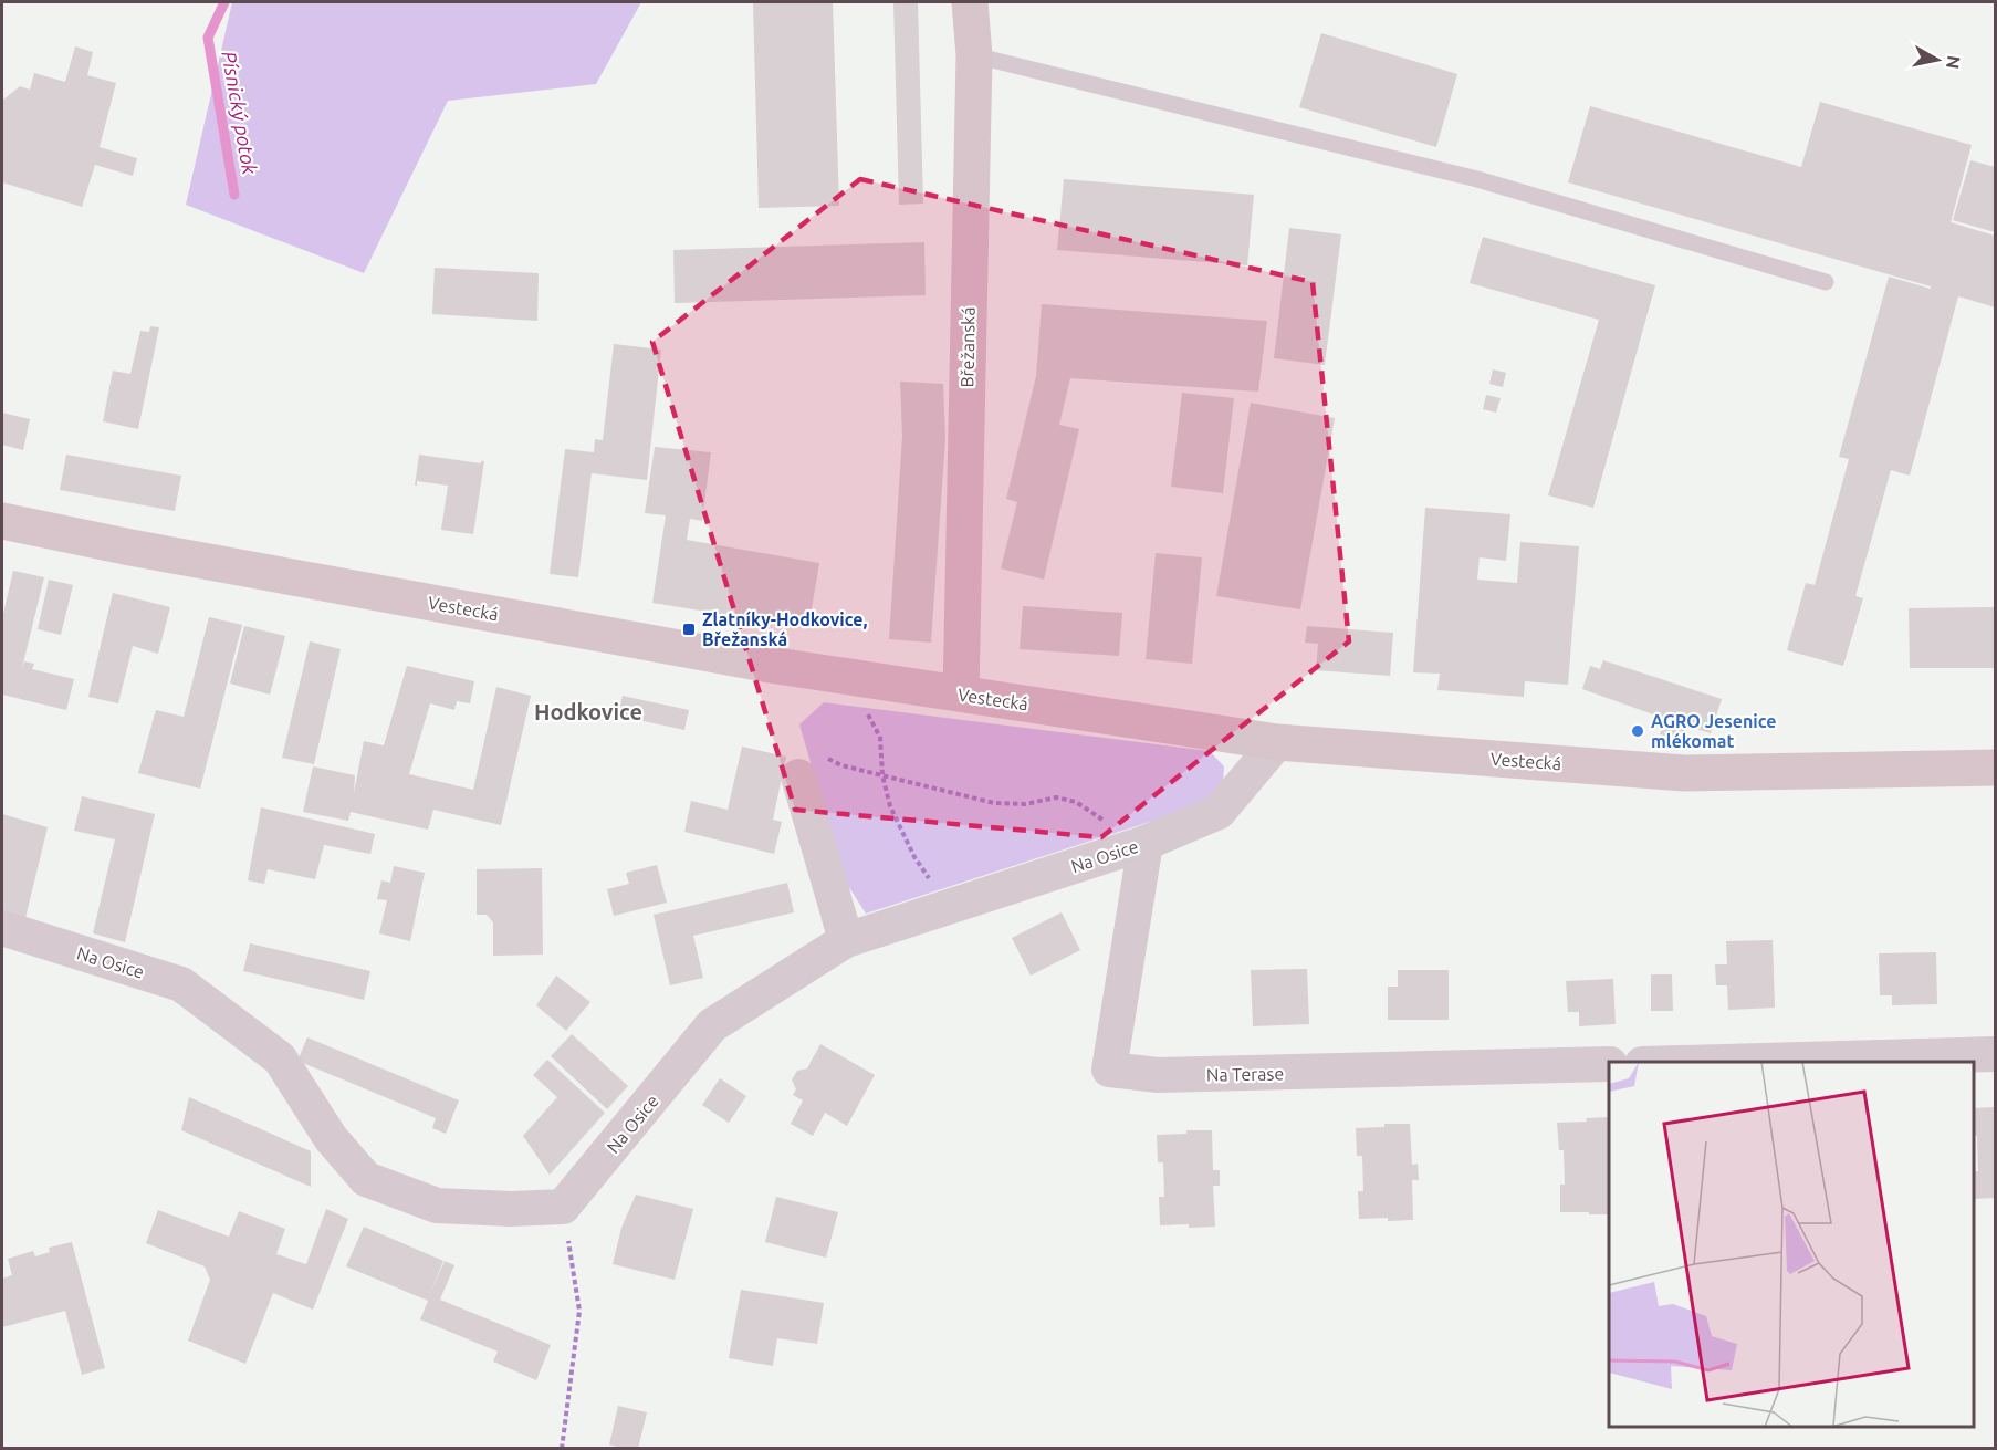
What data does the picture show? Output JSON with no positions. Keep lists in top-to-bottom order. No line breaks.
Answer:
{"streets":{"street":["Břežanská","Vestecká","Na Osice","Na Terase"]},"crossings":[["Břežanská","Vestecká"],["Vestecká","Na Osice"],["Na Osice","Na Terase"]],"districts":["Hodkovice"],"water":["Písnický potok"],"places":{"transit":["Zlatníky-Hodkovice, Břežanská"],"other":["AGRO Jesenice mlékomat"]},"north":"right"}
